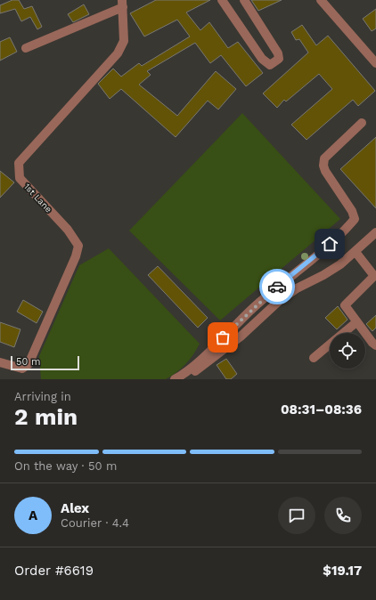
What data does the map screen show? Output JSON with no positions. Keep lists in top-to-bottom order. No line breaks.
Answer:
{"streets":{"street":["1st Lane"]},"scale_bar":"50 m","page":{"scale":"50 m","heading":["2 min","Arriving in","08:31–08:36"],"panel":["Alex","Courier · 4.4","Order #6619","$19.17"],"bar":"On the way · 50 m","round":"A"}}
